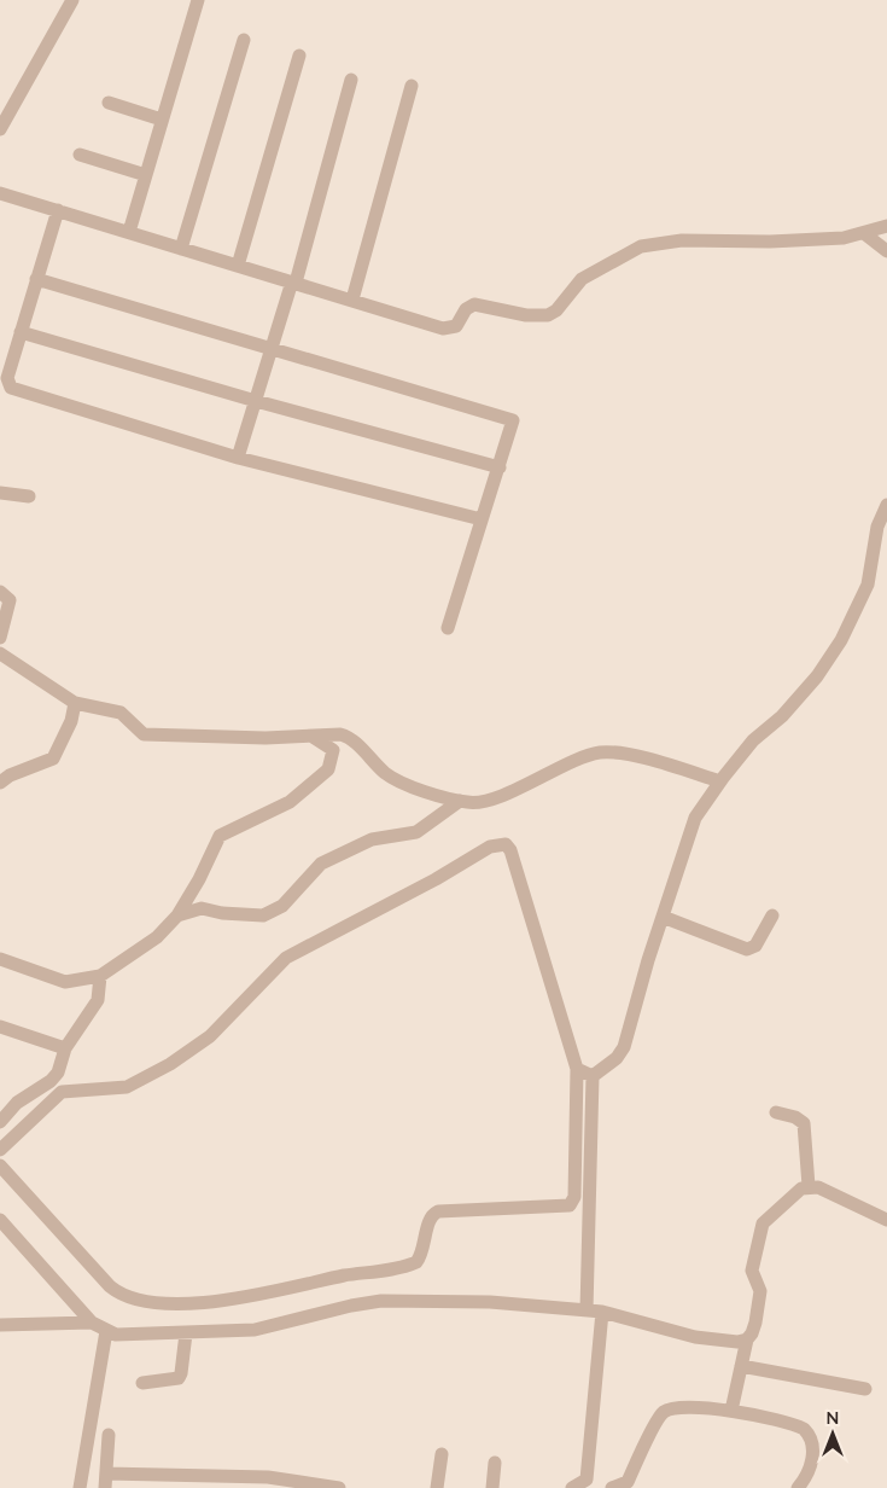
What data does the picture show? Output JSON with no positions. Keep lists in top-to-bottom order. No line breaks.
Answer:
{"north":"top"}
